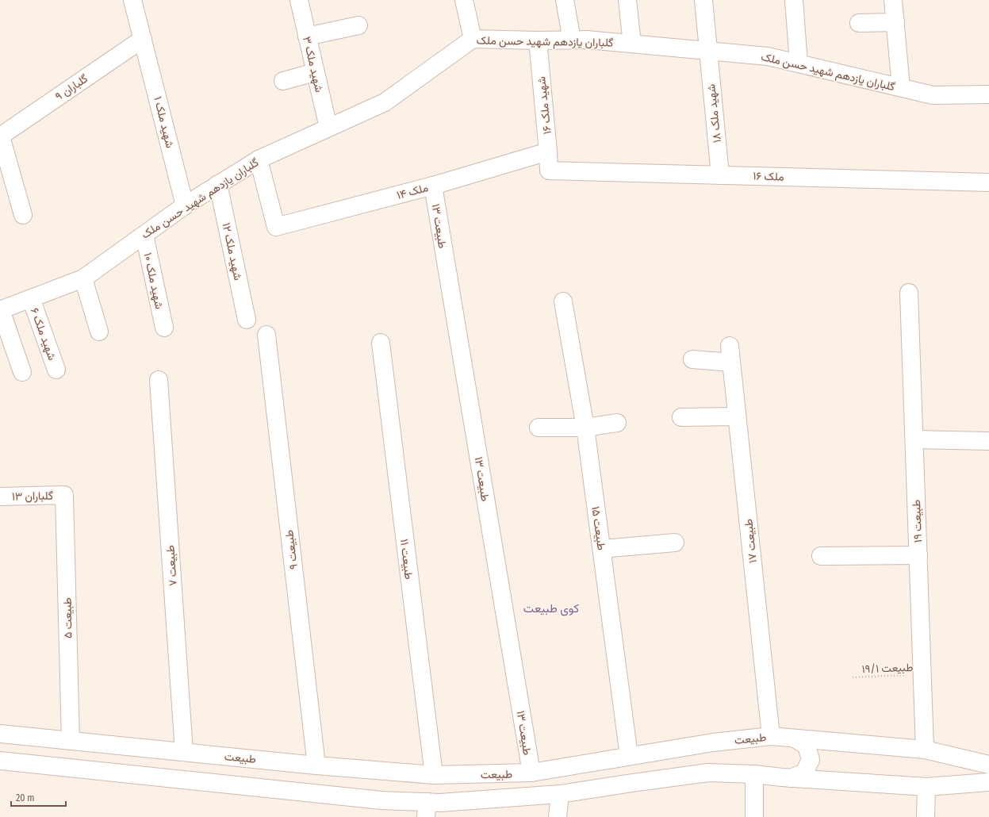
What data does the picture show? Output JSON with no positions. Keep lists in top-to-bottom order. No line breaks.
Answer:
{"streets":{"street":["گلباران یازدهم شهید حسن ملک","۳ شهید ملک","۹ گلباران","شهید ملک ۱۶","شهید ملک ۱۸","۱ شهید ملک","ملک ۱۶","ملک ۱۴","طبیعت ۱۳","۱۲ شهید ملک","۱۰ شهید ملک","۶ شهید ملک","۱۳ گلباران","طبیعت ۱۹","طبیعت ۱۵","طبیعت ۱۷","طبیعت ۹","طبیعت ۱۱","طبیعت ۷","۵ طبیعت","طبیعت"],"path":["طبیعت ۱۹/۱"]},"crossings":[["گلباران یازدهم شهید حسن ملک","۳ شهید ملک"],["گلباران یازدهم شهید حسن ملک","شهید ملک ۱۶"],["گلباران یازدهم شهید حسن ملک","شهید ملک ۱۸"],["گلباران یازدهم شهید حسن ملک","۱ شهید ملک"],["گلباران یازدهم شهید حسن ملک","ملک ۱۴"],["گلباران یازدهم شهید حسن ملک","۱۲ شهید ملک"],["گلباران یازدهم شهید حسن ملک","۱۰ شهید ملک"],["گلباران یازدهم شهید حسن ملک","۶ شهید ملک"],["۹ گلباران","۱ شهید ملک"],["شهید ملک ۱۶","ملک ۱۶"],["شهید ملک ۱۶","ملک ۱۴"],["شهید ملک ۱۸","ملک ۱۶"],["ملک ۱۴","طبیعت ۱۳"],["طبیعت ۱۳","طبیعت"],["۱۳ گلباران","۵ طبیعت"],["طبیعت ۱۹","طبیعت ۱۹/۱"],["طبیعت ۱۹","طبیعت"],["طبیعت ۱۵","طبیعت"],["طبیعت ۱۷","طبیعت"],["طبیعت ۹","طبیعت"],["طبیعت ۱۱","طبیعت"],["طبیعت ۷","طبیعت"],["۵ طبیعت","طبیعت"]],"districts":["کوی طبیعت"],"scale_bar":"20 m"}
